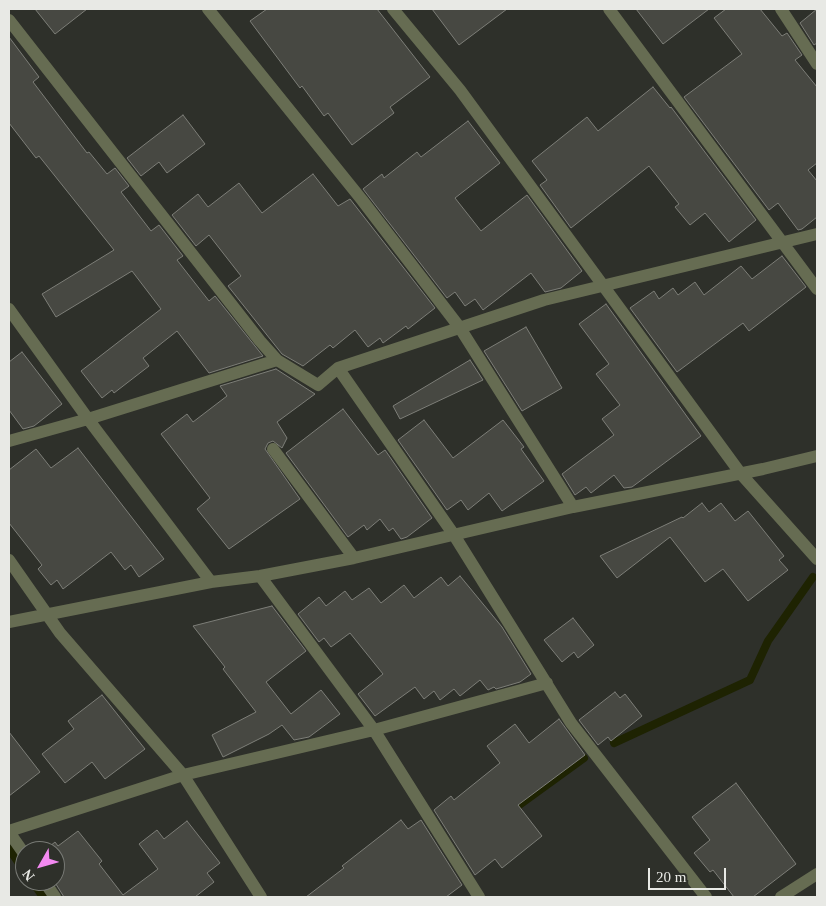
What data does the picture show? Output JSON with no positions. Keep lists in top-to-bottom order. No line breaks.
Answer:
{"scale_bar":"20 m","north":"bottom left"}
